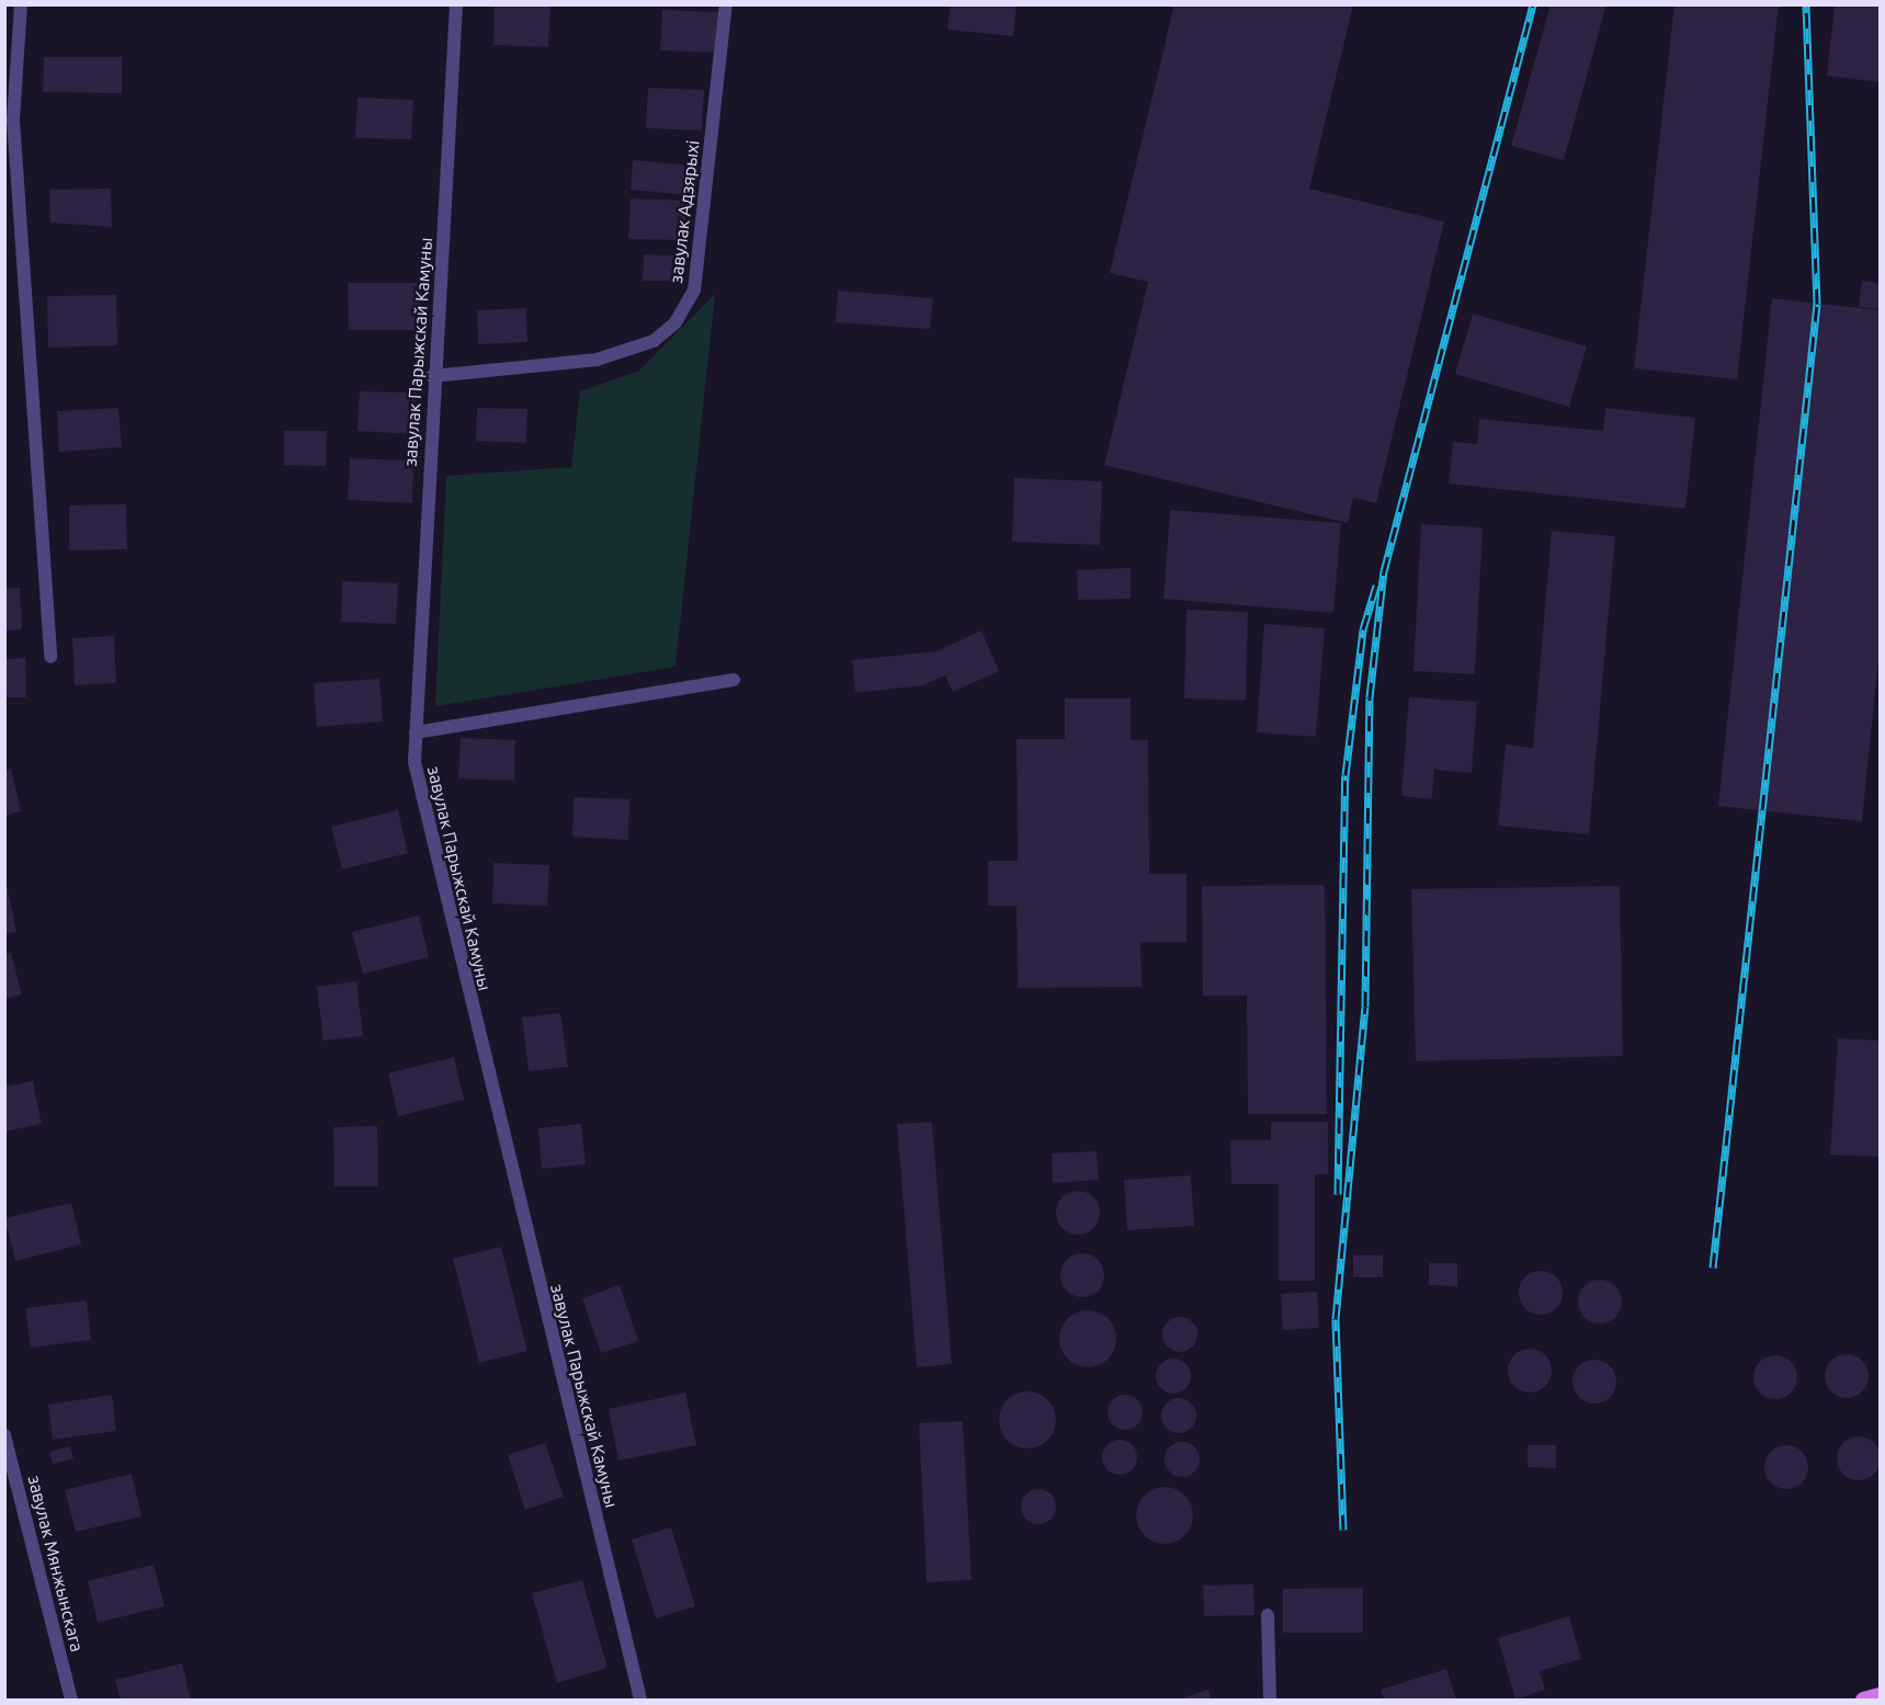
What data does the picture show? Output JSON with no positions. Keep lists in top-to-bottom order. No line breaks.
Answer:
{"streets":{"street":["завулак Адзярыхі","завулак Парыжскай Камуны","завулак Мянжынскага"]},"crossings":[["завулак Адзярыхі","завулак Парыжскай Камуны"]]}
